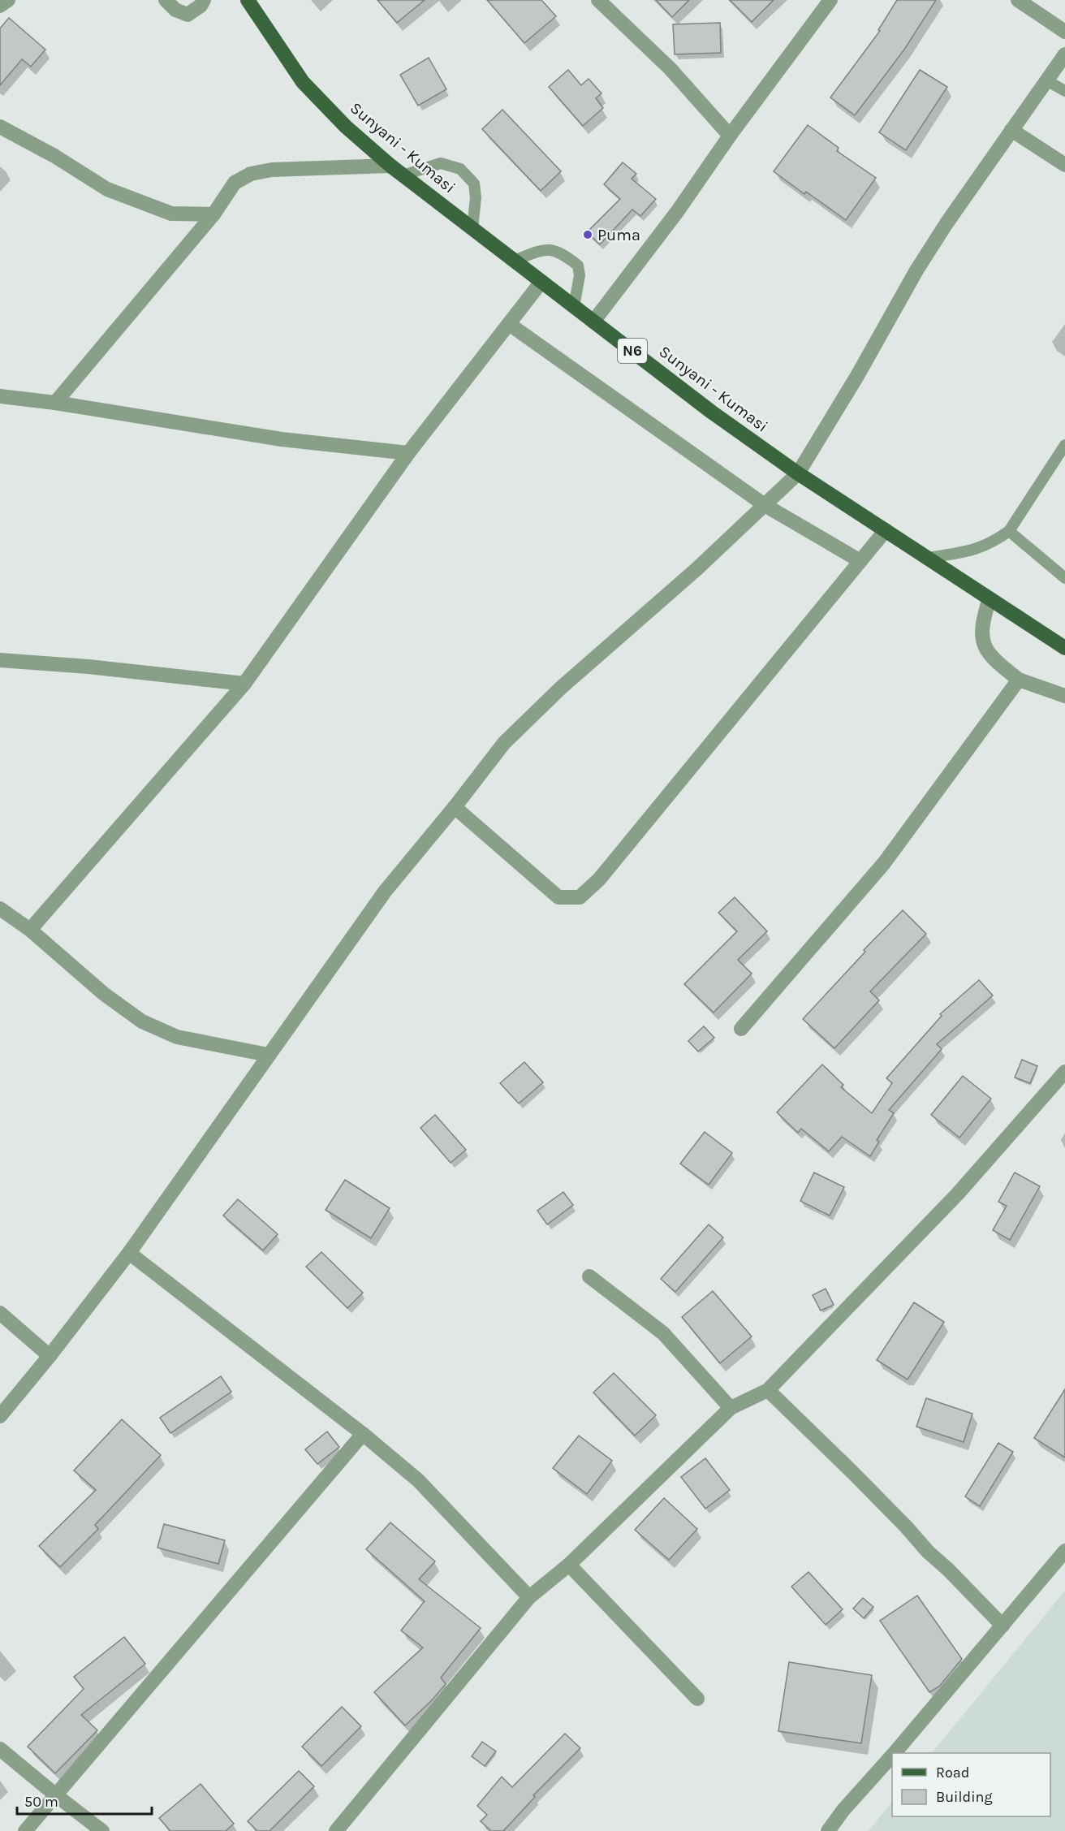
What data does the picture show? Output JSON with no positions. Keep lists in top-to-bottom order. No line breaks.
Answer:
{"streets":{"main road":["Sunyani - Kumasi","N6"]},"places":["Puma"],"legend":["Road","Building"],"scale_bar":"50 m"}
